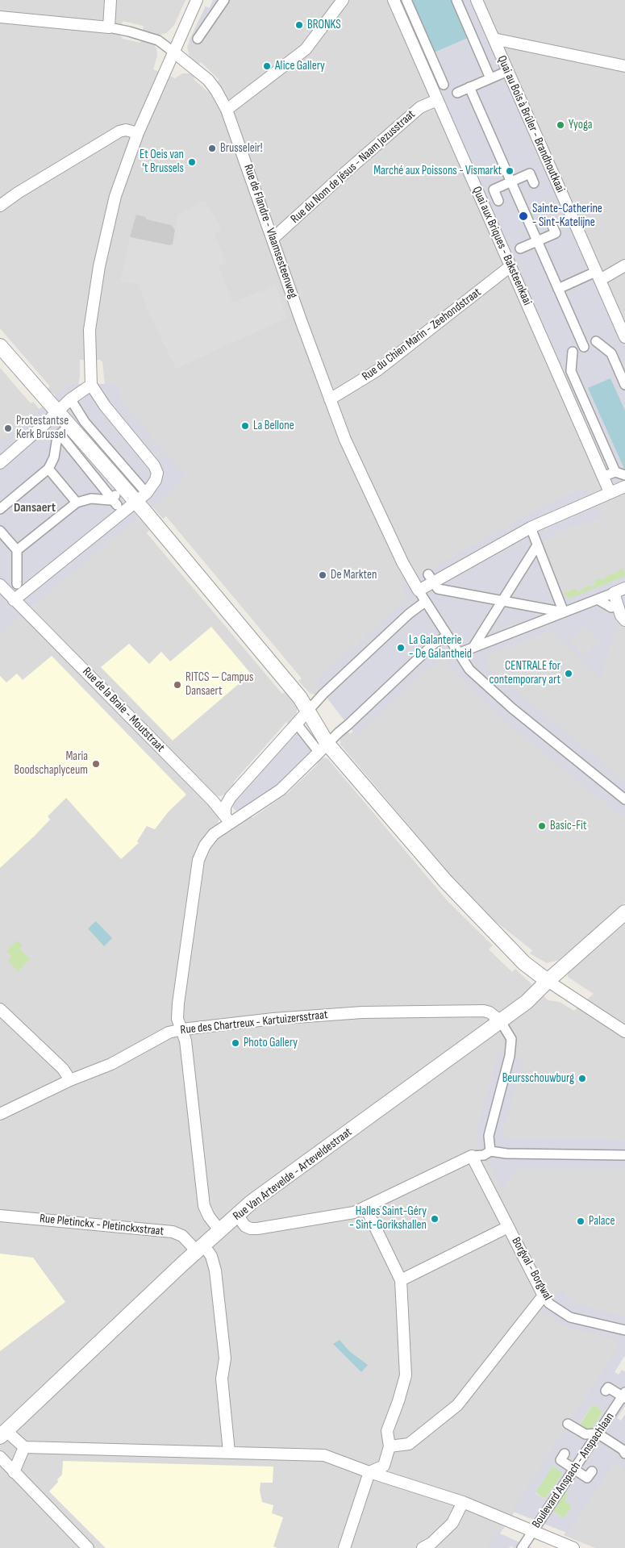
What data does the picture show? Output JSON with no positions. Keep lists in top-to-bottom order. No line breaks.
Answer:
{"streets":{"street":["Quai au Bois à Brûler - Brandhoutkaai","Rue du Nom de Jésus - Naam Jezusstraat","Rue de Flandre - Vlaamsesteenweg","Quai aux Briques - Baksteenkaai","Rue du Chien Marin - Zeehondstraat","Rue de la Braie - Moutstraat","Rue des Chartreux - Kartuizersstraat","Rue Van Artevelde - Arteveldestraat","Rue Pletinckx - Pletinckxstraat","Borgval - Borgwal","Boulevard Anspach - Anspachlaan"]},"crossings":[["Rue du Nom de Jésus - Naam Jezusstraat","Rue de Flandre - Vlaamsesteenweg"],["Rue du Nom de Jésus - Naam Jezusstraat","Quai aux Briques - Baksteenkaai"],["Rue de Flandre - Vlaamsesteenweg","Rue du Chien Marin - Zeehondstraat"],["Quai aux Briques - Baksteenkaai","Rue du Chien Marin - Zeehondstraat"],["Rue des Chartreux - Kartuizersstraat","Rue Van Artevelde - Arteveldestraat"],["Rue Van Artevelde - Arteveldestraat","Rue Pletinckx - Pletinckxstraat"]],"districts":["Dansaert"],"places":["BRONKS","Alice Gallery","Yyoga","Brusseleir!","Et Oeis van ’t Brussels","Marché aux Poissons - Vismarkt","Sainte-Catherine - Sint-Katelijne","La Bellone","Protestantse Kerk Brussel","De Markten","La Galanterie - De Galantheid","CENTRALE for contemporary art","RITCS — Campus Dansaert","Maria Boodschaplyceum","Basic-Fit","Photo Gallery","Beursschouwburg","Halles Saint-Géry - Sint-Gorikshallen","Palace"]}
